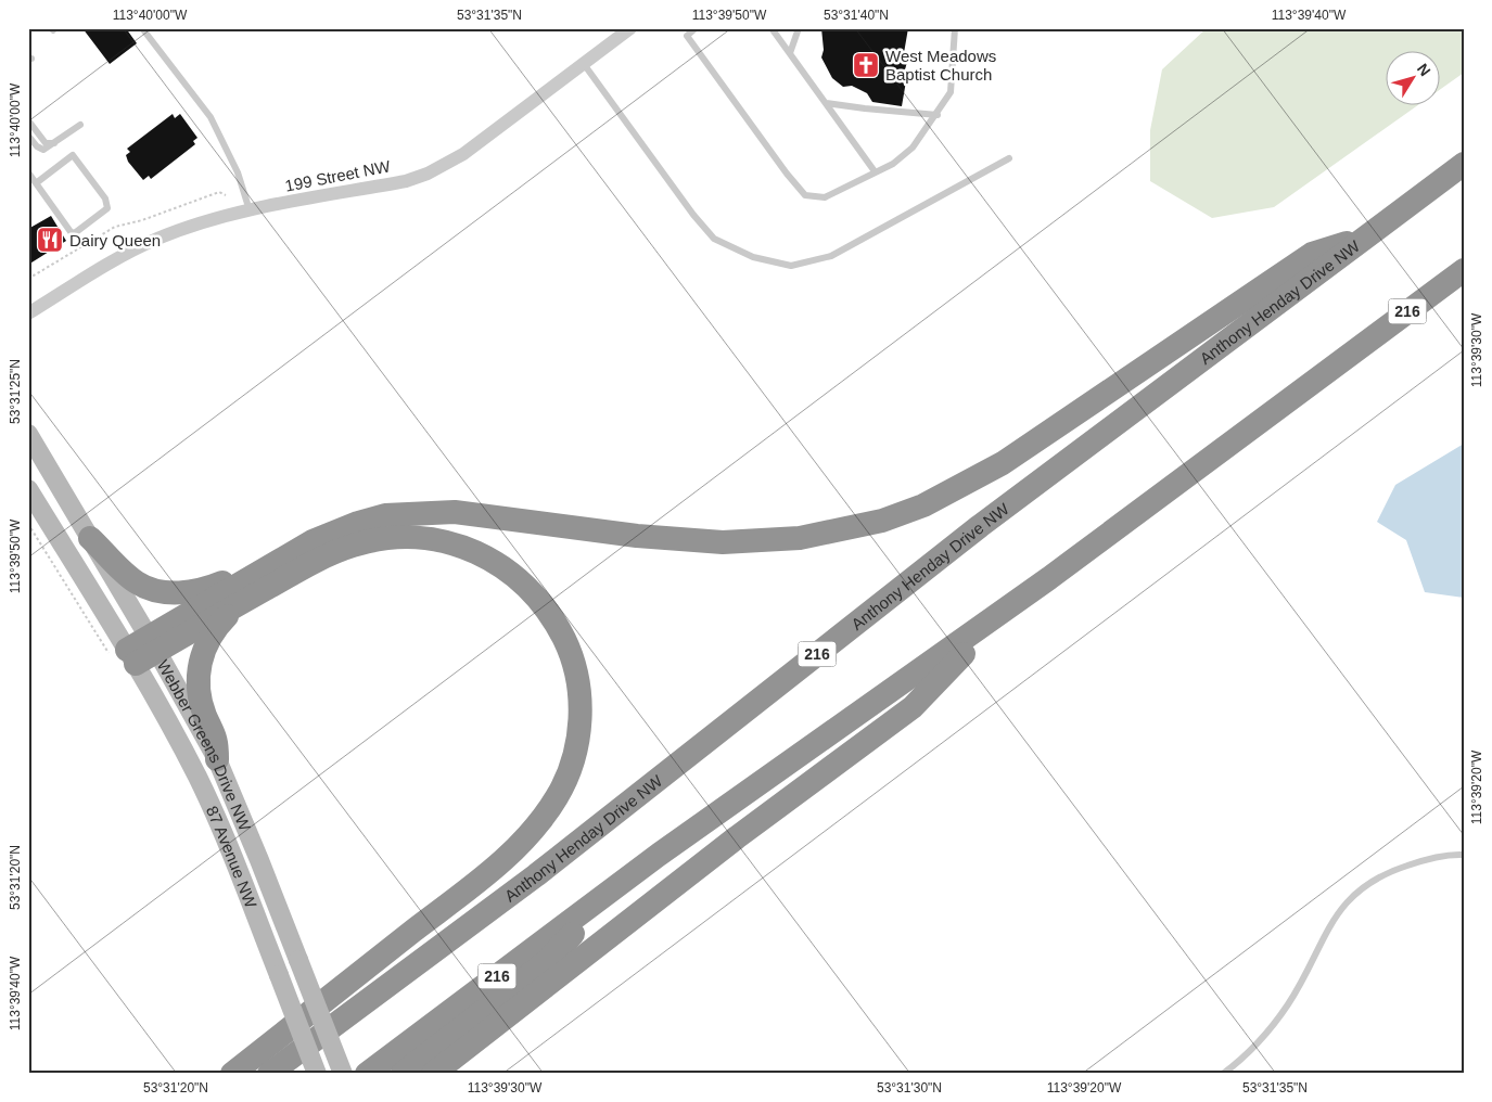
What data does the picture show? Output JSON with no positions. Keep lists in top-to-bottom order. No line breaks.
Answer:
{"streets":{"highway":["Anthony Henday Drive NW","216"],"main road":["Webber Greens Drive NW","87 Avenue NW"],"street":["199 Street NW"]},"crossings":[["Webber Greens Drive NW","87 Avenue NW"]],"places":{"church":["West Meadows Baptist Church"],"restaurant":["Dairy Queen"]},"north":"top right","coordinates":["113°40'00\"W","53°31'35\"N","113°39'50\"W","53°31'40\"N","113°39'40\"W","113°39'30\"W","53°31'25\"N","113°39'20\"W","53°31'20\"N","53°31'30\"N"]}
